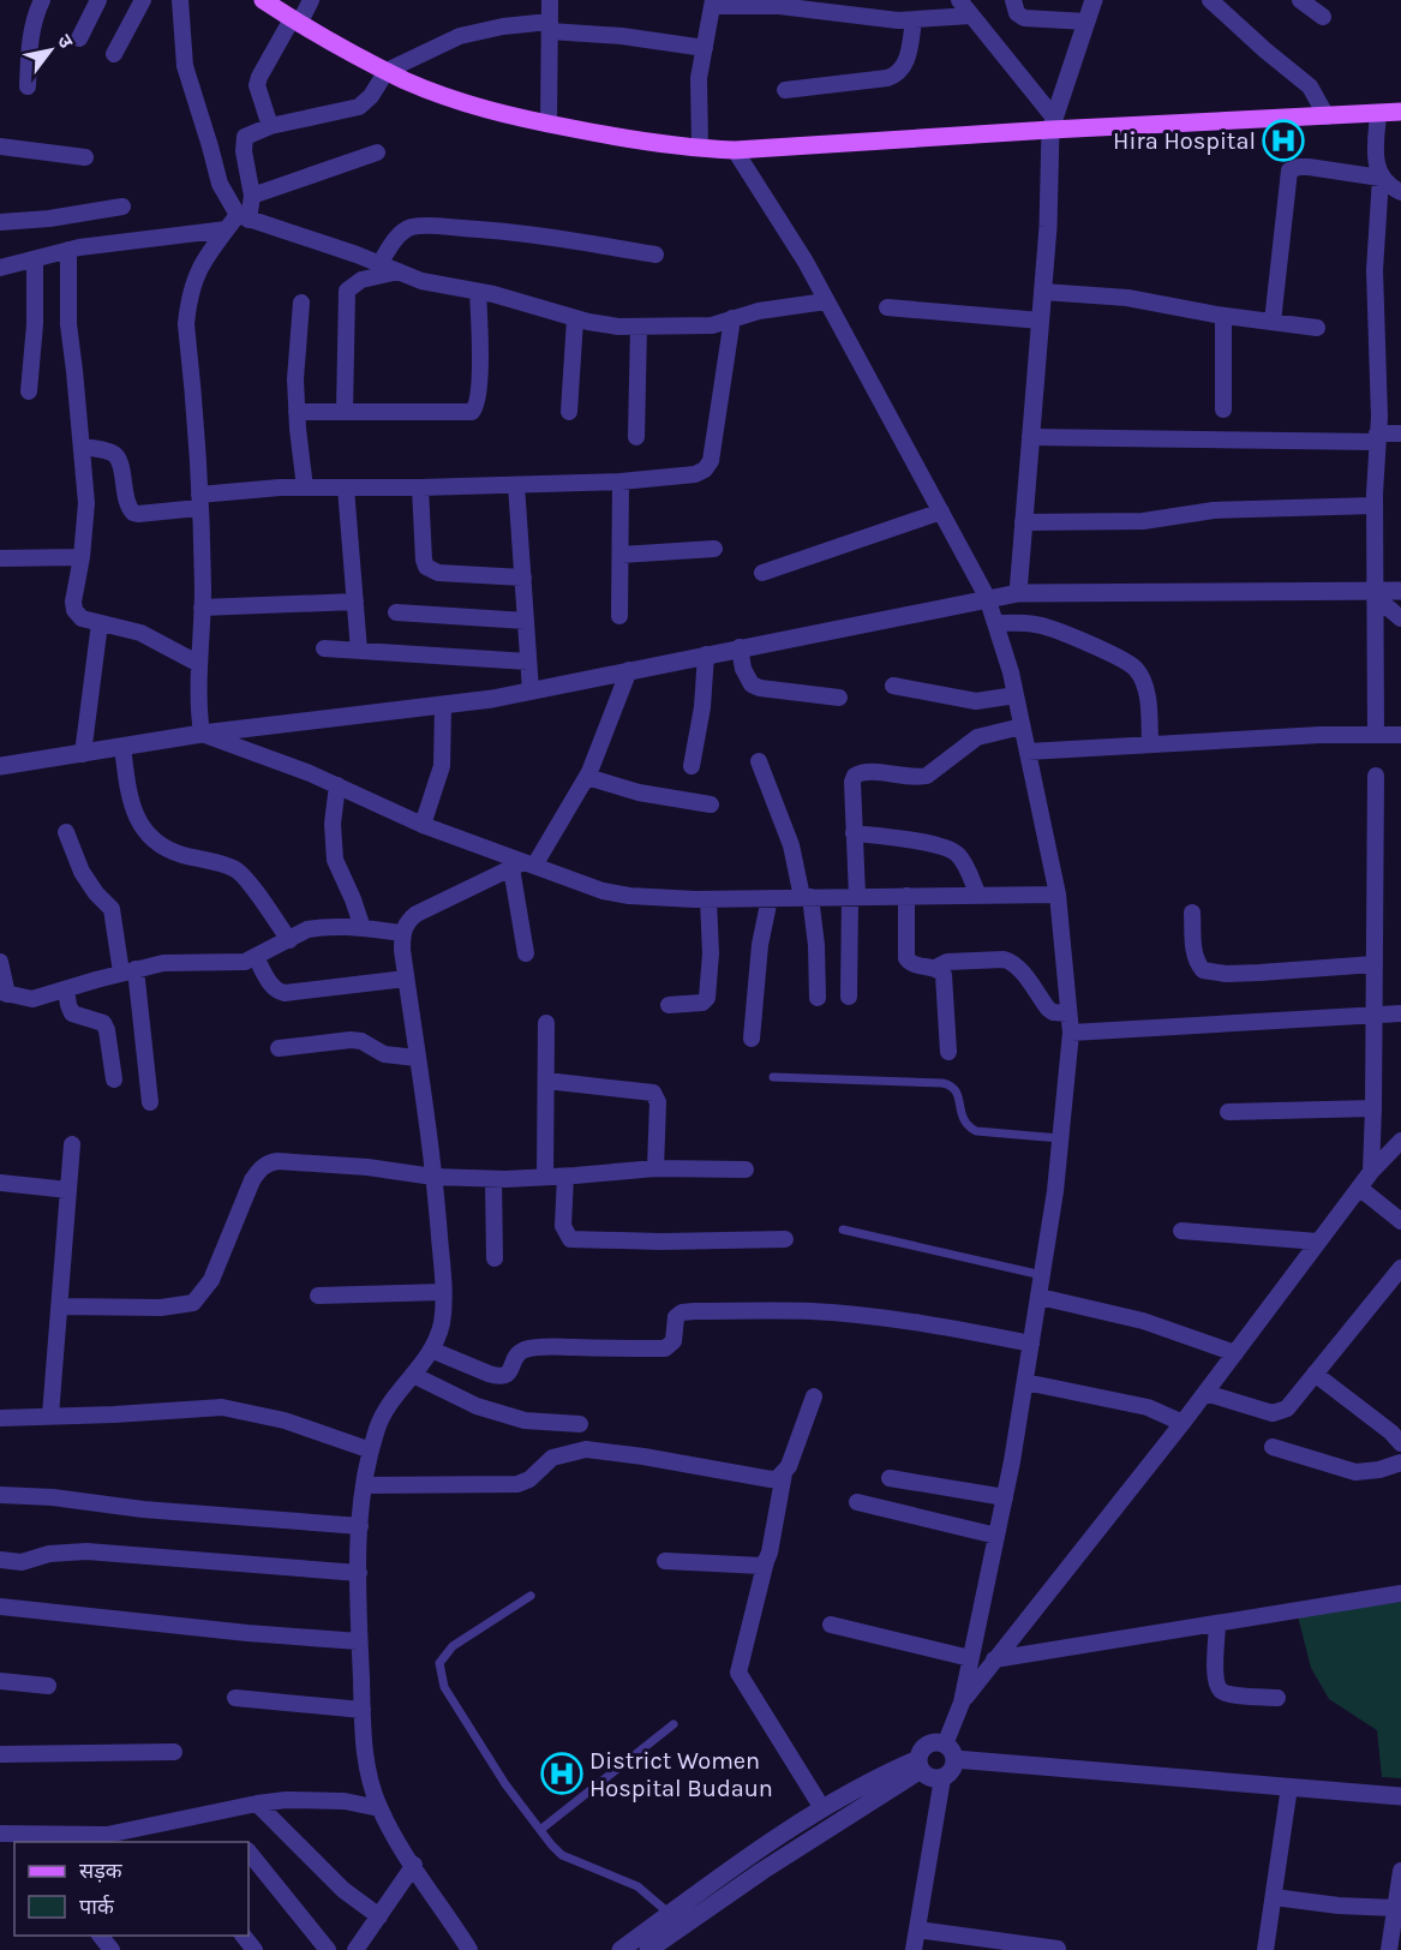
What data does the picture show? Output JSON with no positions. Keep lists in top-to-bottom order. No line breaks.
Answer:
{"places":{"hospital":["Hira Hospital","District Women Hospital Budaun"]},"legend":["सड़क","पार्क"],"north":"top right"}
